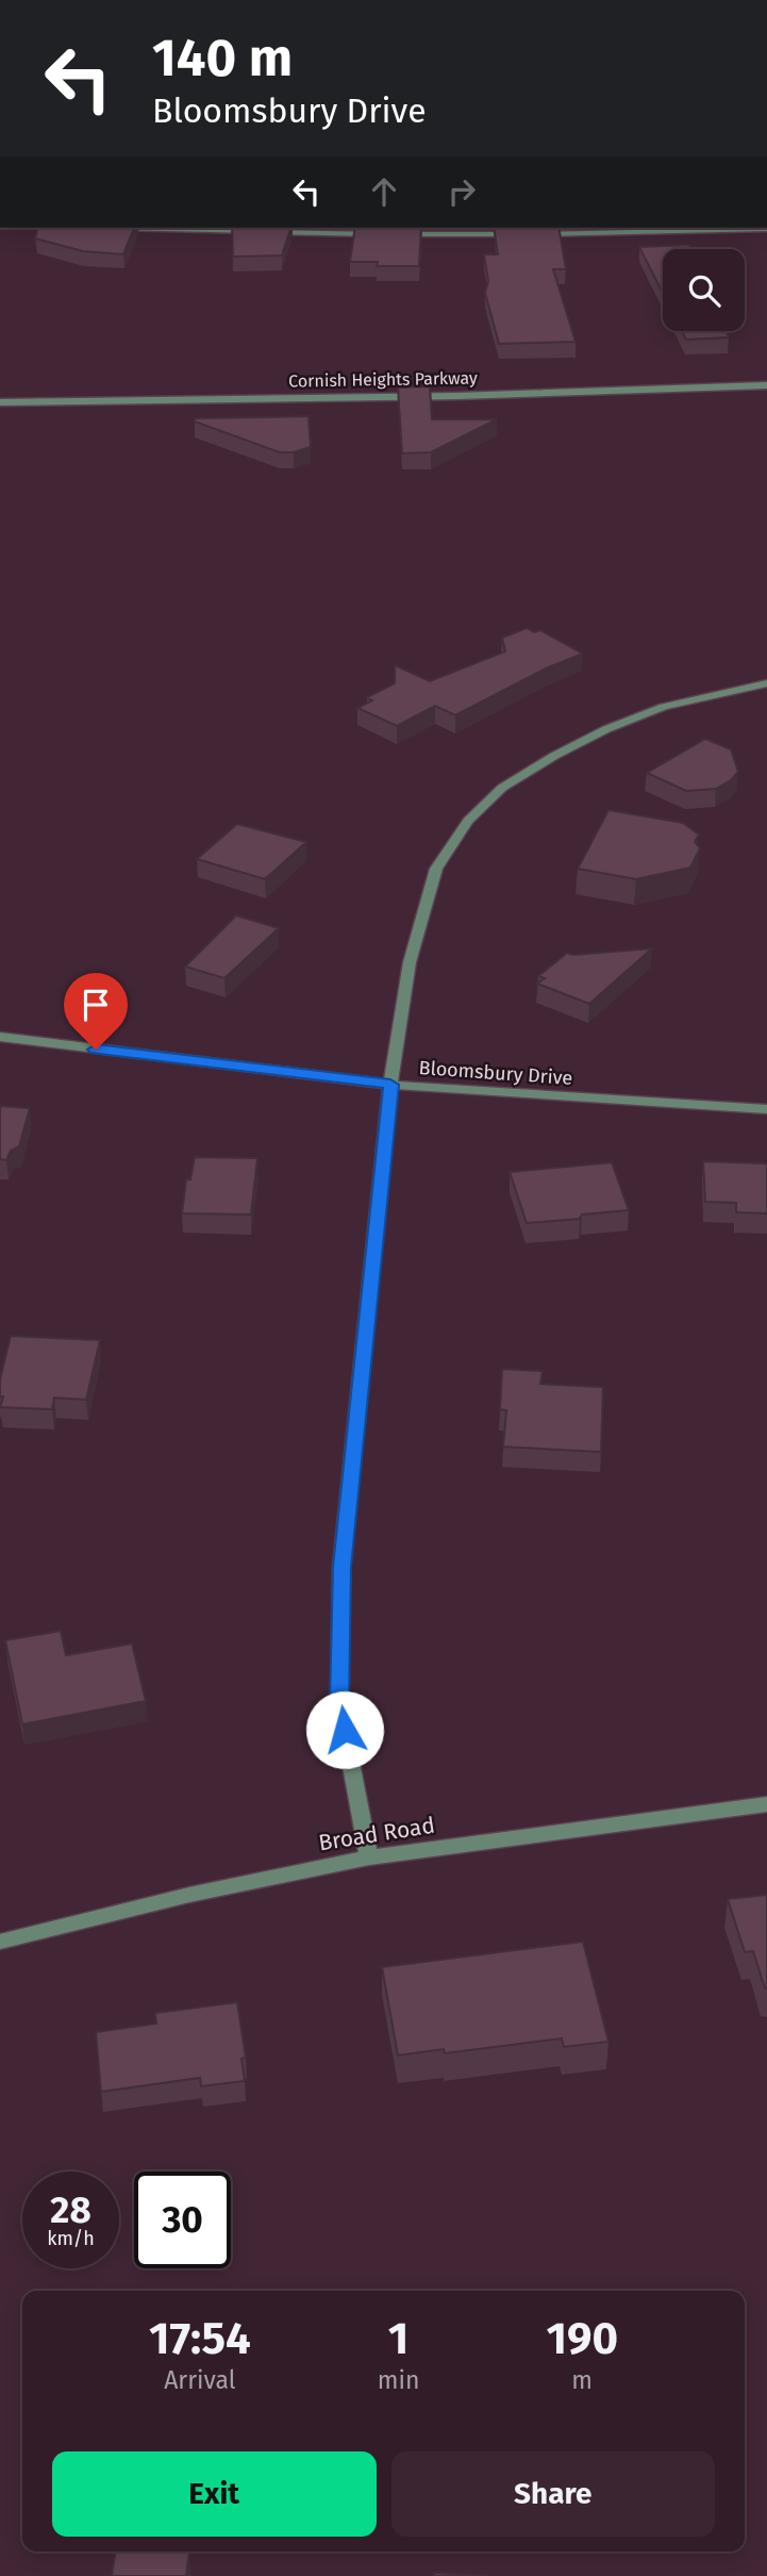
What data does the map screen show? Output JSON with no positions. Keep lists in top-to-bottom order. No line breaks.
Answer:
{"streets":{"street":["Cornish Heights Parkway","Bloomsbury Drive","Broad Road"]},"page":{"turn":["140 m","Bloomsbury Drive"],"speed":"28 km/h","limit":"30","eta":["17:54","Arrival","1","min","190","m"],"buttons":["Exit","Share"]}}
